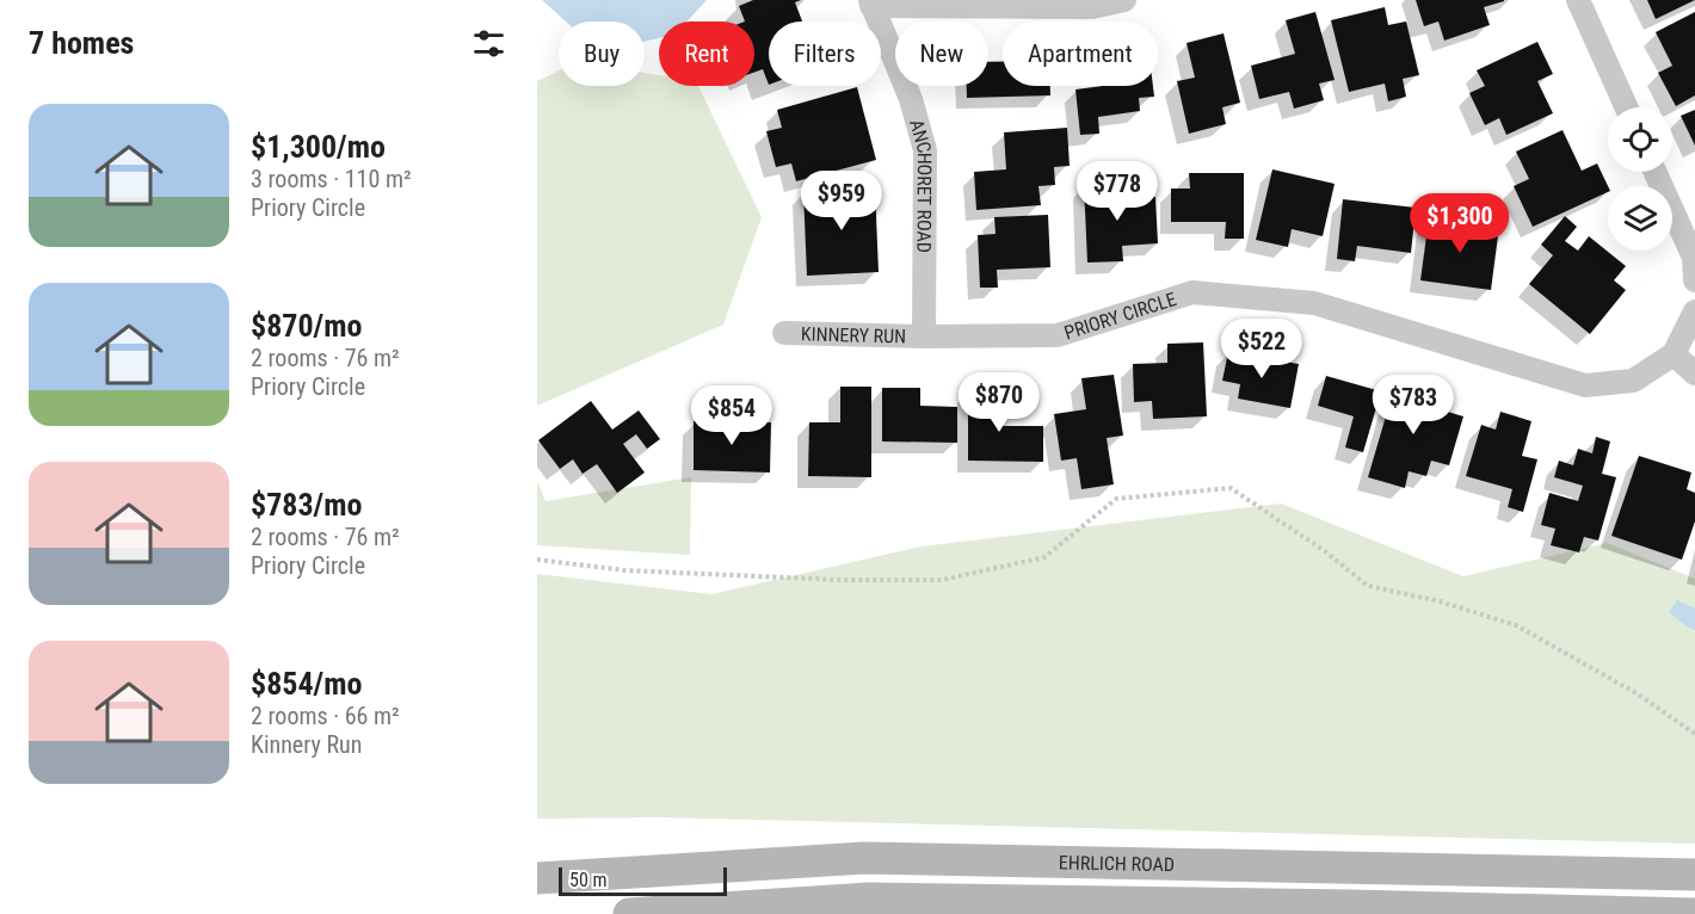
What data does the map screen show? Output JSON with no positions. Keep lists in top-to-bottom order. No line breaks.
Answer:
{"streets":{"main road":["EHRLICH ROAD"],"street":["ANCHORET ROAD","PRIORY CIRCLE","KINNERY RUN"]},"crossings":[["ANCHORET ROAD","PRIORY CIRCLE"],["ANCHORET ROAD","KINNERY RUN"],["PRIORY CIRCLE","KINNERY RUN"]],"scale_bar":"50 m","page":{"heading":"7 homes","chip":["Buy","Rent","Filters","New","Apartment"],"list":[{"name":"$1,300/mo","note":"3 rooms · 110 m² · Priory Circle"},{"name":"$870/mo","note":"2 rooms · 76 m² · Priory Circle"},{"name":"$783/mo","note":"2 rooms · 76 m² · Priory Circle"},{"name":"$854/mo","note":"2 rooms · 66 m² · Kinnery Run"}],"price":["$778","$959","$1,300","$522","$870","$783","$854"],"scale":"50 m"}}
